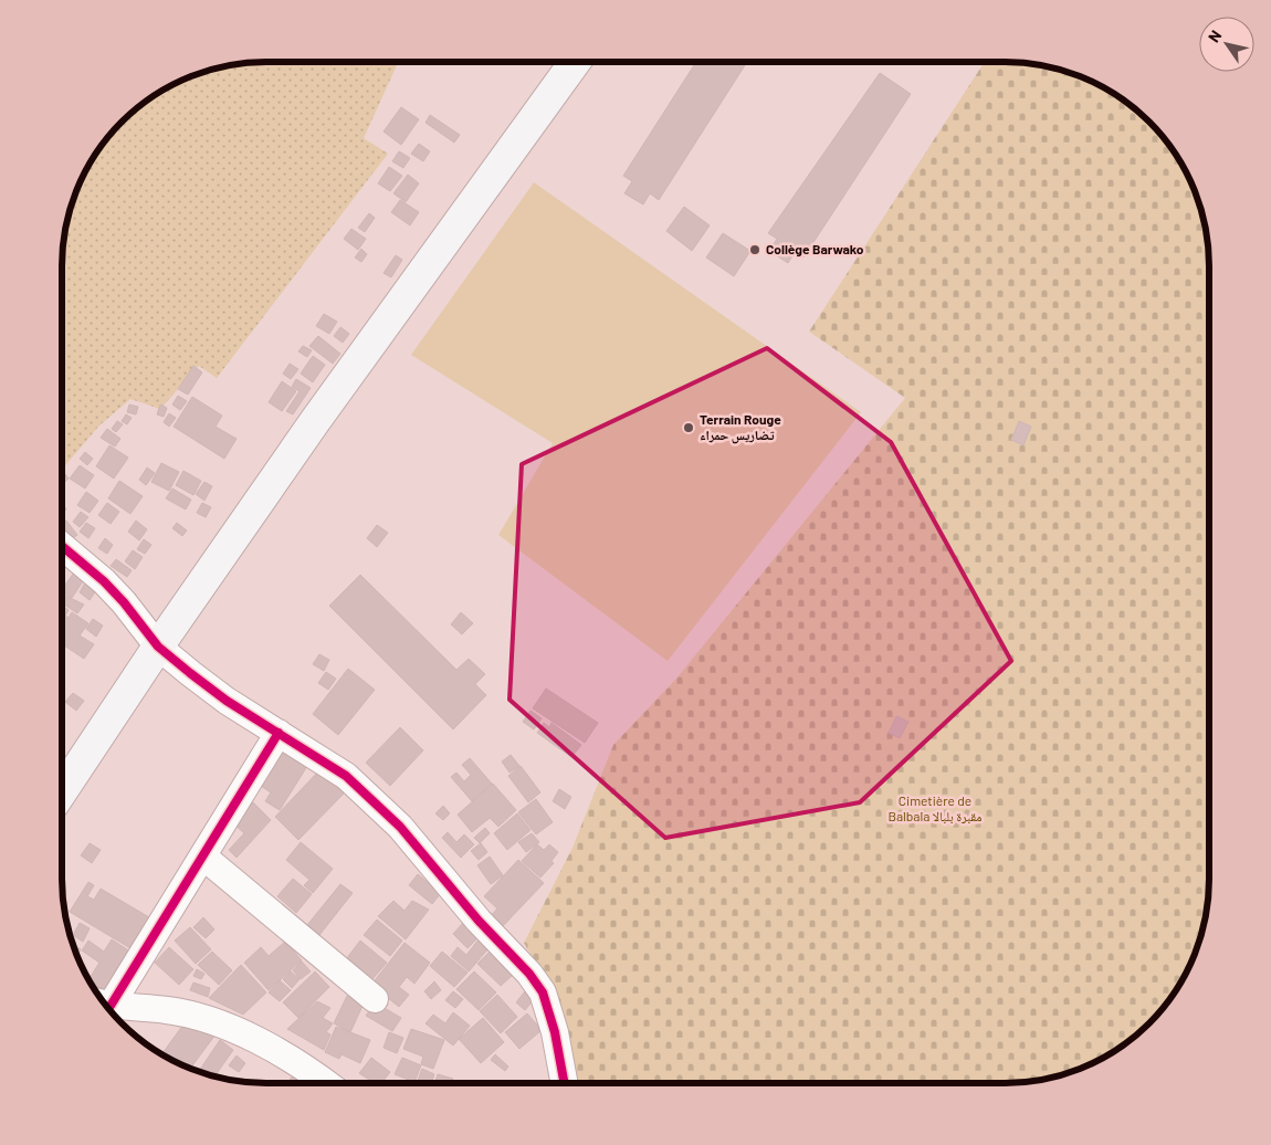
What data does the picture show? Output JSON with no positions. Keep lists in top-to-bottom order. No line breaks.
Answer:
{"parks":["Cimetière de Balbala مقبرة بلبالا"],"places":["Collège Barwako","Terrain Rouge تضاريس حمراء"],"north":"top left"}
